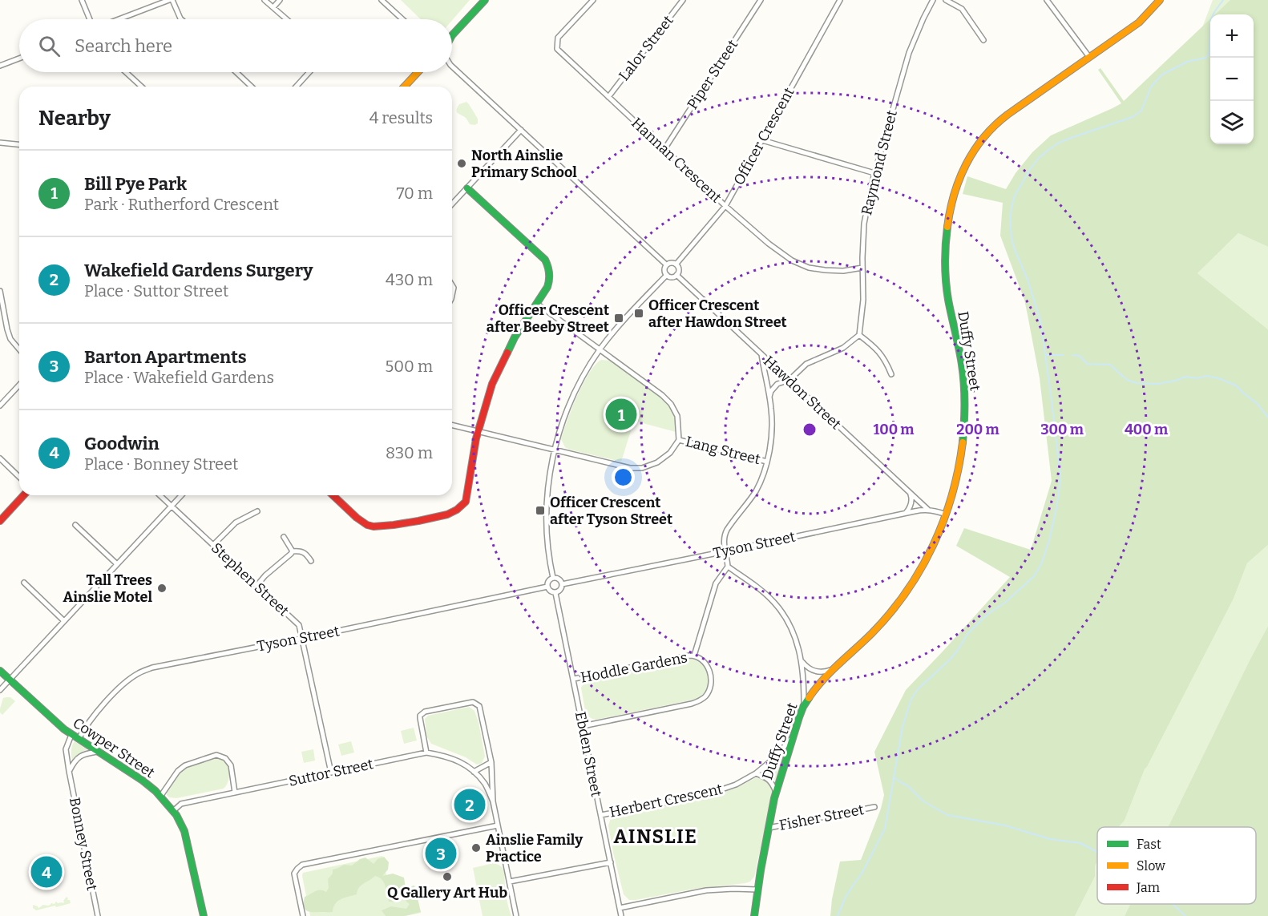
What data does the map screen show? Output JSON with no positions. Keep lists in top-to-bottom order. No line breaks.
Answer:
{"streets":{"street":["Lalor Street","Piper Street","Officer Crescent","Hannan Crescent","Raymond Street","Duffy Street","Hawdon Street","Lang Street","Tyson Street","Stephen Street","Hoddle Gardens","Cowper Street","Ebden Street","Suttor Street","Herbert Crescent","Fisher Street","Bonney Street"]},"crossings":[["Lalor Street","Hannan Crescent"],["Piper Street","Hannan Crescent"],["Officer Crescent","Hannan Crescent"],["Officer Crescent","Hawdon Street"],["Hannan Crescent","Raymond Street"],["Duffy Street","Tyson Street"],["Duffy Street","Herbert Crescent"],["Duffy Street","Fisher Street"],["Hawdon Street","Tyson Street"],["Tyson Street","Stephen Street"],["Tyson Street","Cowper Street"],["Tyson Street","Ebden Street"],["Stephen Street","Suttor Street"],["Hoddle Gardens","Ebden Street"],["Cowper Street","Suttor Street"],["Cowper Street","Bonney Street"],["Ebden Street","Herbert Crescent"]],"districts":["AINSLIE"],"places":{"other":["North Ainslie Primary School","Tall Trees Ainslie Motel","Ainslie Family Practice","Q Gallery Art Hub"],"transit":["Officer Crescent after Hawdon Street","Officer Crescent after Beeby Street","Officer Crescent after Tyson Street"]},"legend":["Fast","Slow","Jam"],"page":{"map_buttons":["+","−"],"search":"Search here","heading":["Nearby","4 results"],"list":[{"mark":"1","name":"Bill Pye Park","note":"Park · Rutherford Crescent","value":"70 m"},{"mark":"2","name":"Wakefield Gardens Surgery","note":"Place · Suttor Street","value":"430 m"},{"mark":"3","name":"Barton Apartments","note":"Place · Wakefield Gardens","value":"500 m"},{"mark":"4","name":"Goodwin","note":"Place · Bonney Street","value":"830 m"}],"pins":["1","2","3","4"]},"rings":["100 m","200 m","300 m","400 m"]}
